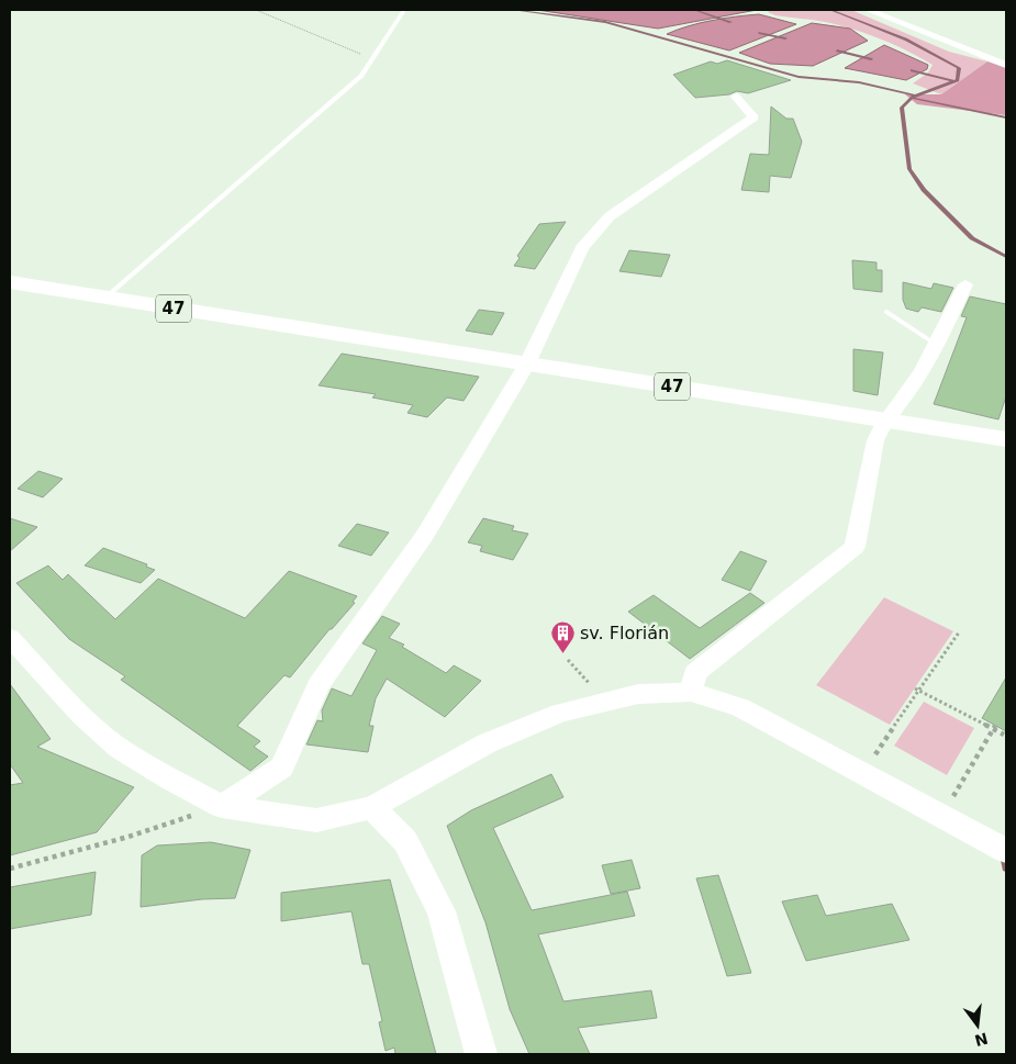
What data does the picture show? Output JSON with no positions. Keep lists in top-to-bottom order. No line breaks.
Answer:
{"streets":{"main road":["47"]},"places":{"building":["sv. Florián"]},"north":"bottom"}
